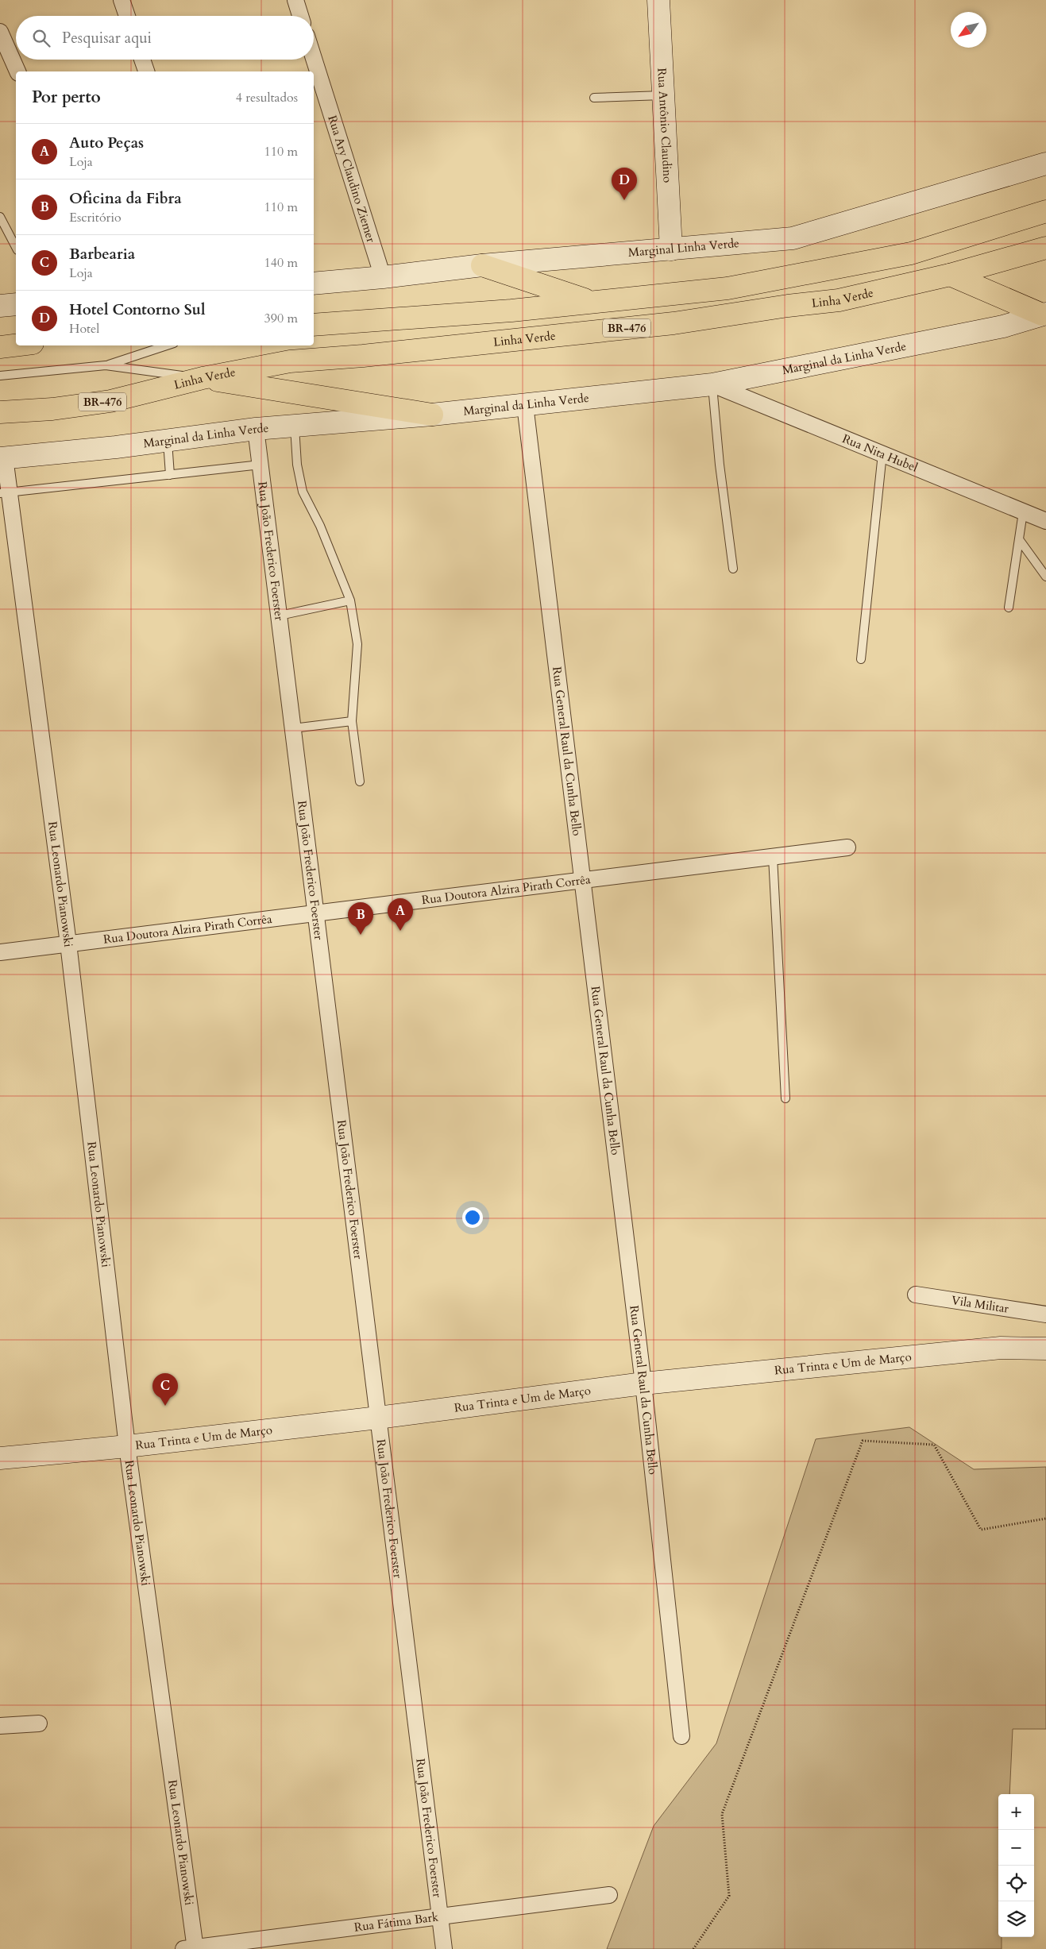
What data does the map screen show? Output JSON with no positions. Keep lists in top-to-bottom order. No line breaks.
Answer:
{"streets":{"highway":["Linha Verde","BR-476"],"main road":["Rua Antônio Claudino","Marginal Linha Verde","Marginal da Linha Verde","Rua Trinta e Um de Março"],"street":["Rua Ary Claudino Ziemer","Rua Nita Hubel","Rua João Frederico Foerster","Rua General Raul da Cunha Bello","Rua Leonardo Pianowski","Rua Doutora Alzira Pirath Corrêa","Vila Militar","Rua Fátima Bark"]},"crossings":[["Rua Antônio Claudino","Marginal Linha Verde"],["Rua Ary Claudino Ziemer","Marginal Linha Verde"],["Marginal da Linha Verde","Rua Nita Hubel"],["Marginal da Linha Verde","Rua João Frederico Foerster"],["Marginal da Linha Verde","Rua General Raul da Cunha Bello"],["Marginal da Linha Verde","Rua Leonardo Pianowski"],["Rua João Frederico Foerster","Rua Doutora Alzira Pirath Corrêa"],["Rua João Frederico Foerster","Rua Trinta e Um de Março"],["Rua João Frederico Foerster","Rua Fátima Bark"],["Rua General Raul da Cunha Bello","Rua Doutora Alzira Pirath Corrêa"],["Rua General Raul da Cunha Bello","Rua Trinta e Um de Março"],["Rua Leonardo Pianowski","Rua Doutora Alzira Pirath Corrêa"],["Rua Leonardo Pianowski","Rua Trinta e Um de Março"],["Rua Leonardo Pianowski","Rua Fátima Bark"]],"north":"bottom left","page":{"search":"Pesquisar aqui","heading":["Por perto","4 resultados"],"list":[{"mark":"A","name":"Auto Peças","note":"Loja","value":"110 m"},{"mark":"B","name":"Oficina da Fibra","note":"Escritório","value":"110 m"},{"mark":"C","name":"Barbearia","note":"Loja","value":"140 m"},{"mark":"D","name":"Hotel Contorno Sul","note":"Hotel","value":"390 m"}],"pins":["D","A","B","C"],"map_buttons":["+","−"]}}
